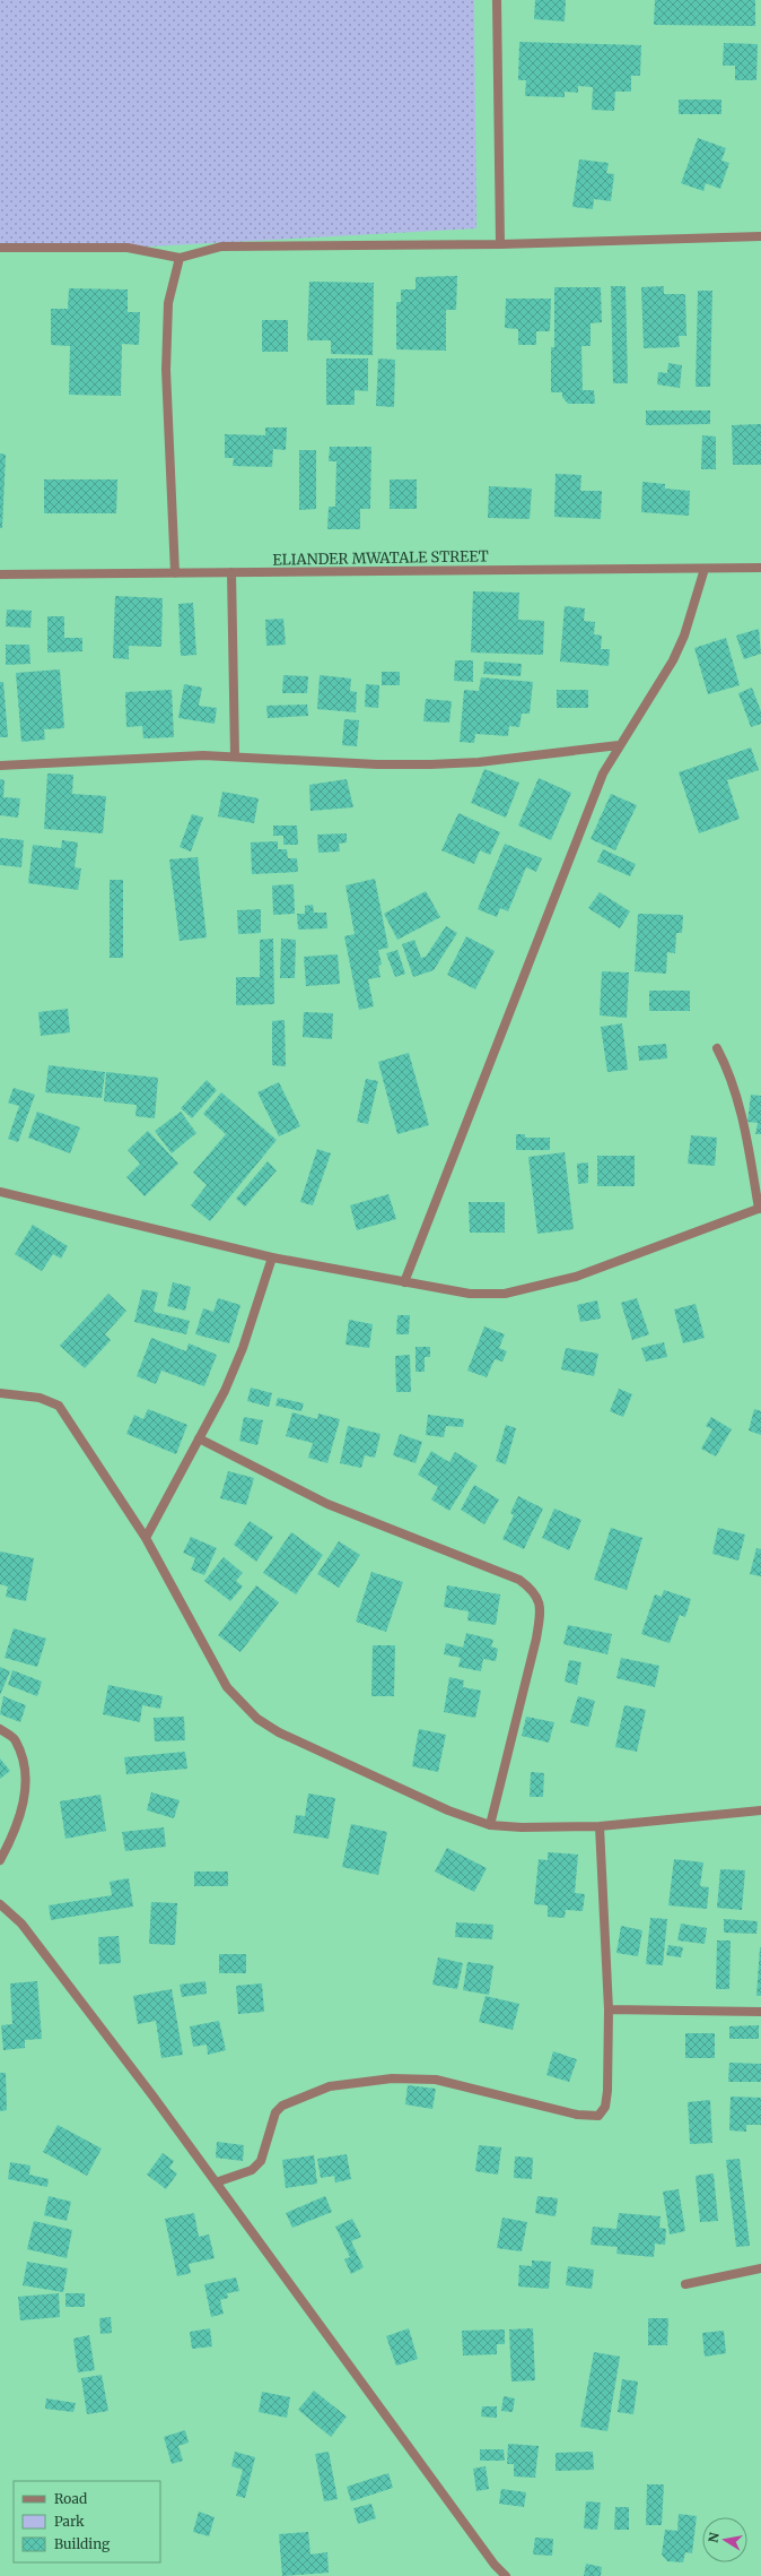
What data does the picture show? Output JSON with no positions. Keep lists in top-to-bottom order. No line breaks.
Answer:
{"streets":{"street":["ELIANDER MWATALE STREET"]},"legend":["Road","Park","Building"],"north":"left"}
